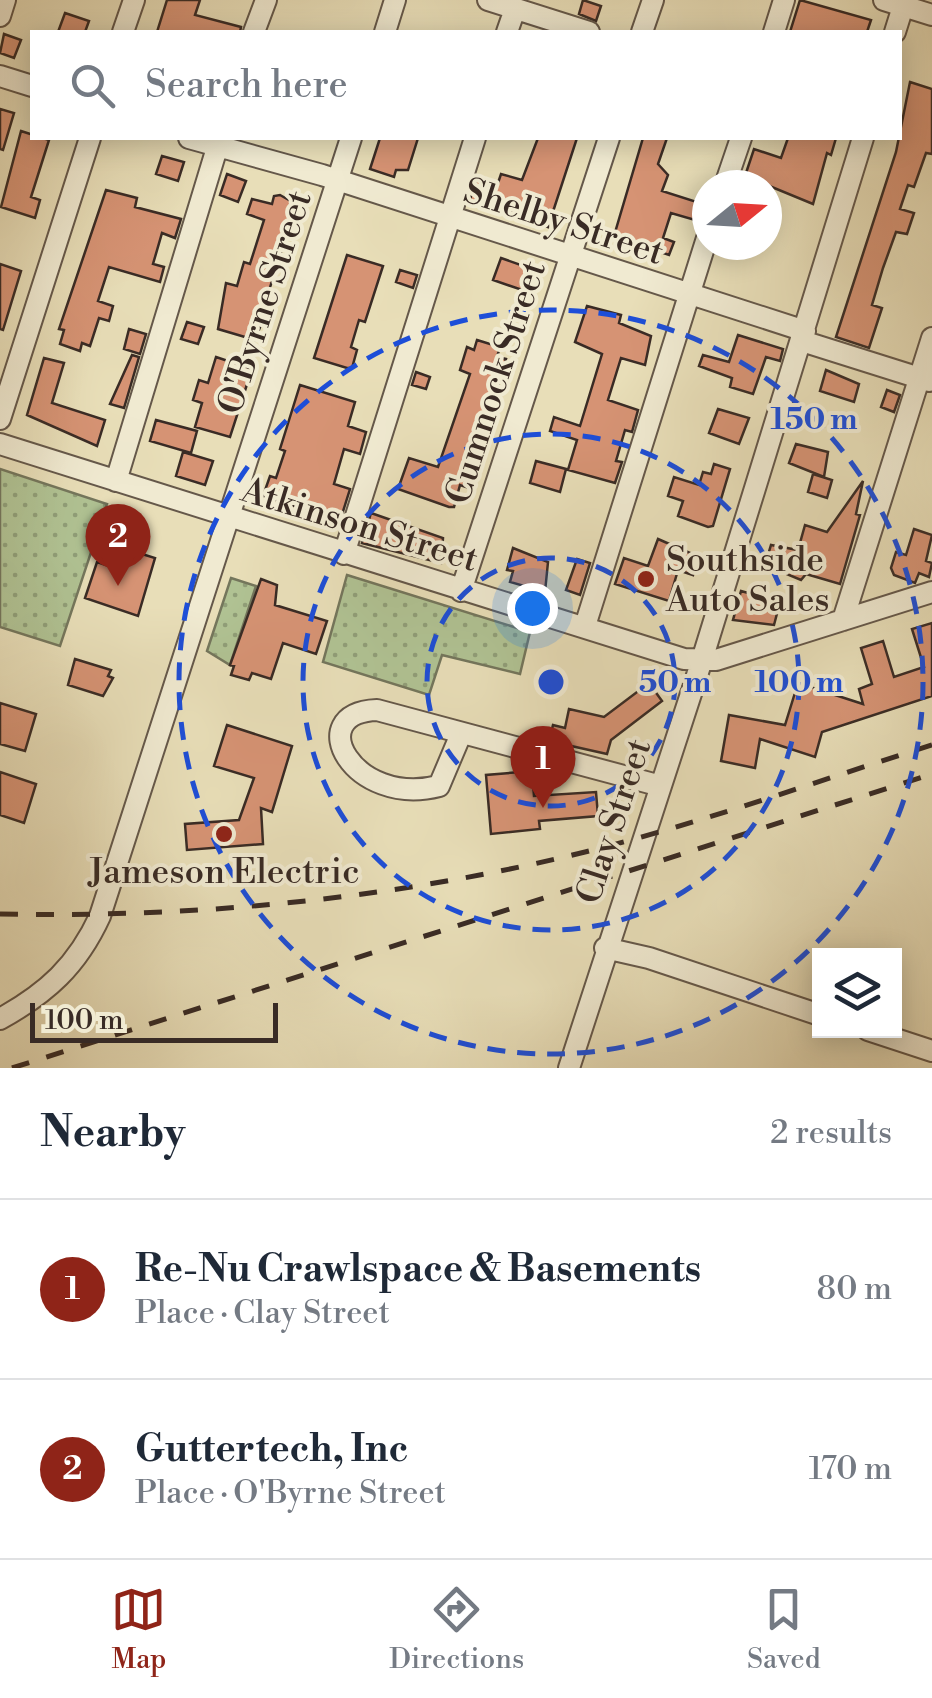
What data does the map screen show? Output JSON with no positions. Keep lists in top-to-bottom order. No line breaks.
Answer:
{"streets":{"street":["Shelby Street","O'Byrne Street","Cumnock Street","Atkinson Street","Clay Street"]},"crossings":[["Shelby Street","O'Byrne Street"],["Shelby Street","Cumnock Street"],["Shelby Street","Clay Street"],["O'Byrne Street","Atkinson Street"],["Cumnock Street","Atkinson Street"],["Atkinson Street","Clay Street"]],"places":["Southside Auto Sales","Jameson Electric"],"scale_bar":"100 m","north":"right","page":{"search":"Search here","pins":["2","1"],"scale":"100 m","heading":["Nearby","2 results"],"list":[{"mark":"1","name":"Re-Nu Crawlspace & Basements","note":"Place · Clay Street","value":"80 m"},{"mark":"2","name":"Guttertech, Inc","note":"Place · O'Byrne Street","value":"170 m"}],"nav":["Map","Directions","Saved"]},"rings":["150 m","50 m","100 m"]}
